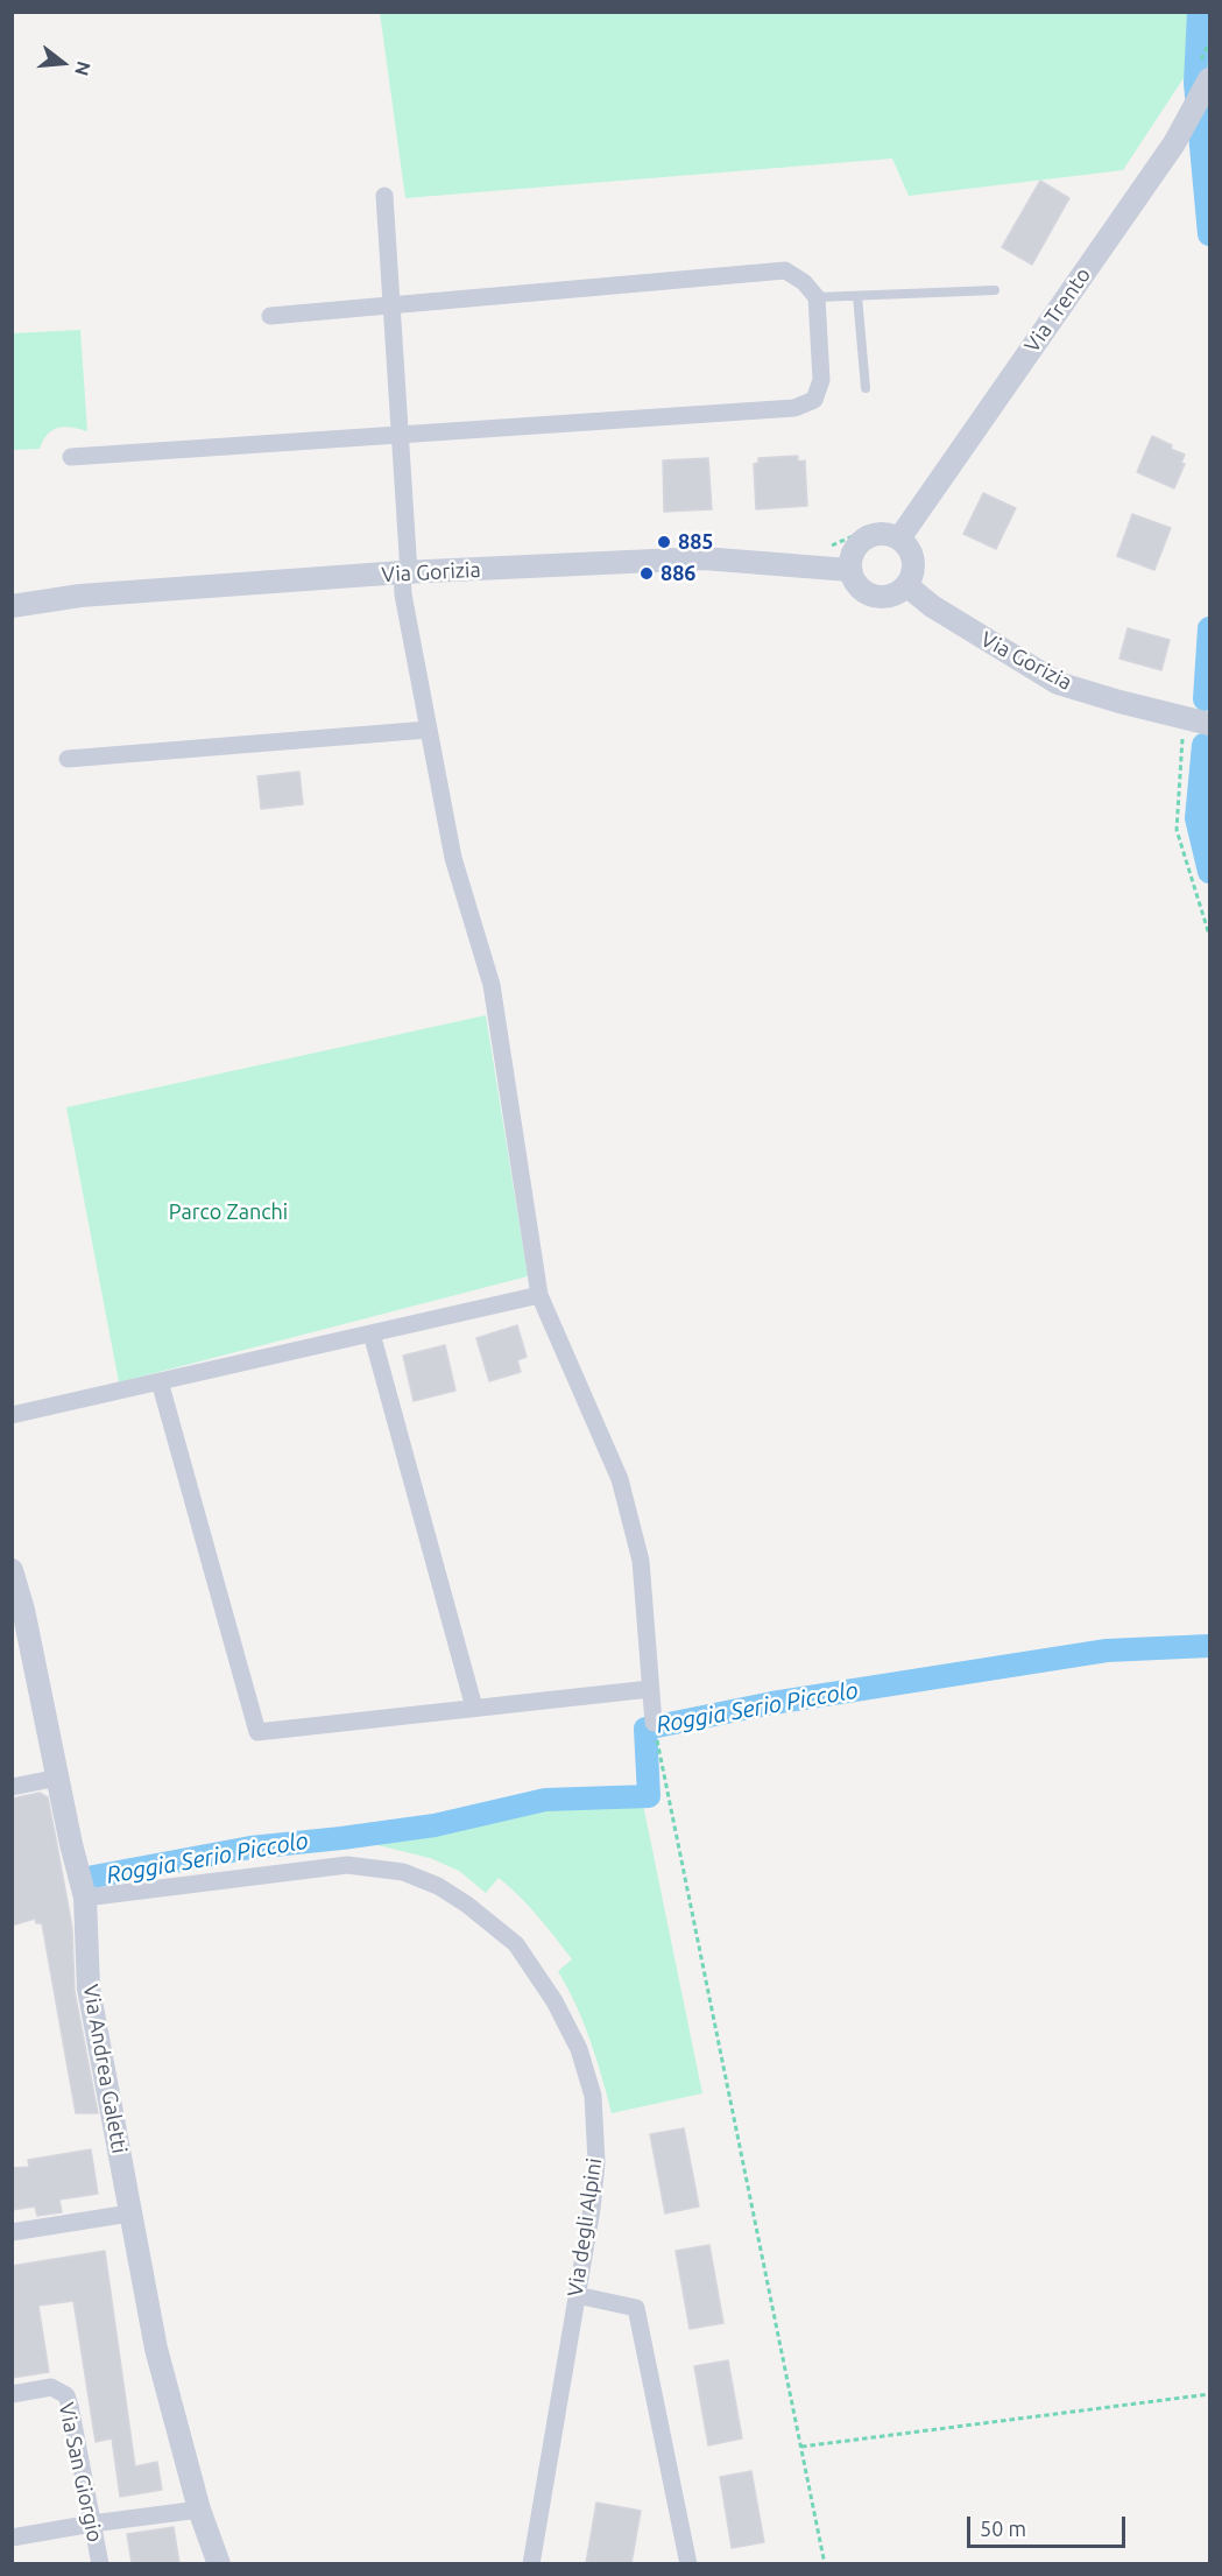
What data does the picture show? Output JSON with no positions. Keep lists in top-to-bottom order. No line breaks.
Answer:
{"streets":{"street":["Via Trento","Via Gorizia","Via Andrea Galetti","Via degli Alpini","Via San Giorgio"]},"crossings":[["Via Trento","Via Gorizia"],["Via Andrea Galetti","Via degli Alpini"]],"water":["Roggia Serio Piccolo"],"parks":["Parco Zanchi"],"places":["885","886"],"scale_bar":"50 m","north":"right"}
